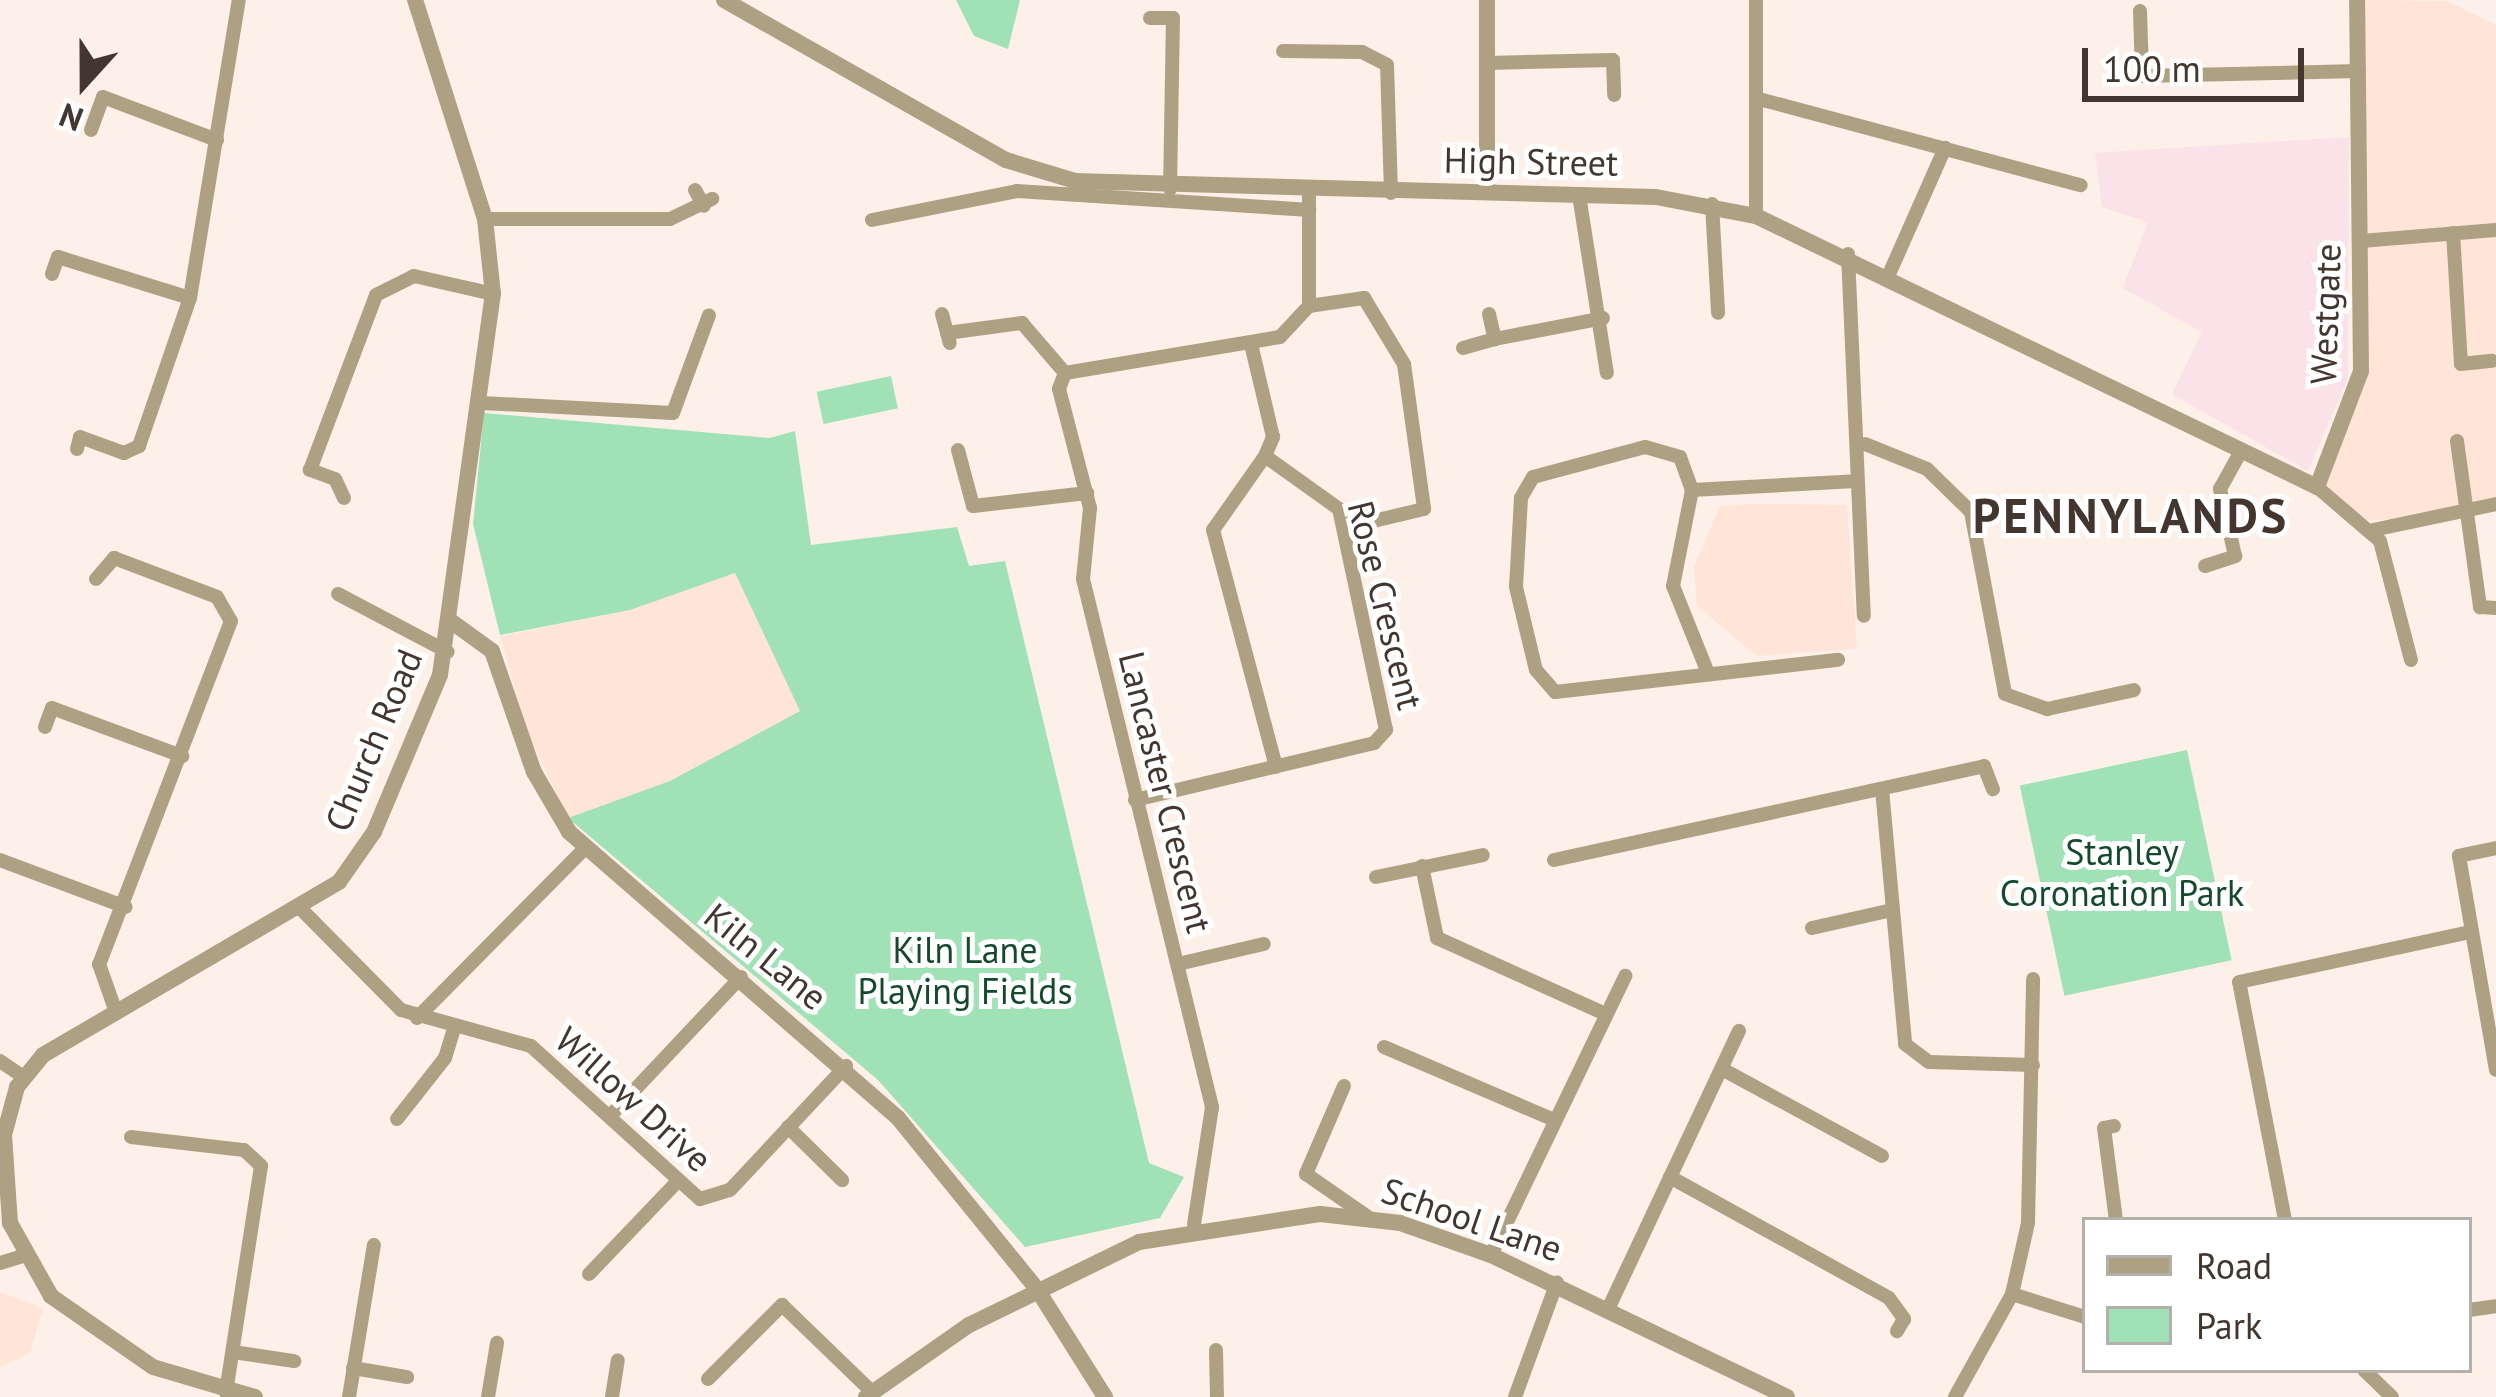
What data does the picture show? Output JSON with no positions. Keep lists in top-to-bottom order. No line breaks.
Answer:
{"streets":{"street":["High Street","Westgate","Rose Crescent","Church Road","Lancaster Crescent","Kiln Lane","Willow Drive","School Lane"]},"crossings":[["High Street","Westgate"],["Rose Crescent","Lancaster Crescent"],["Church Road","Kiln Lane"],["Lancaster Crescent","School Lane"],["Kiln Lane","Willow Drive"],["Kiln Lane","School Lane"]],"districts":["PENNYLANDS"],"parks":["Stanley Coronation Park","Kiln Lane Playing Fields"],"legend":["Road","Park"],"scale_bar":"100 m","north":"bottom"}
